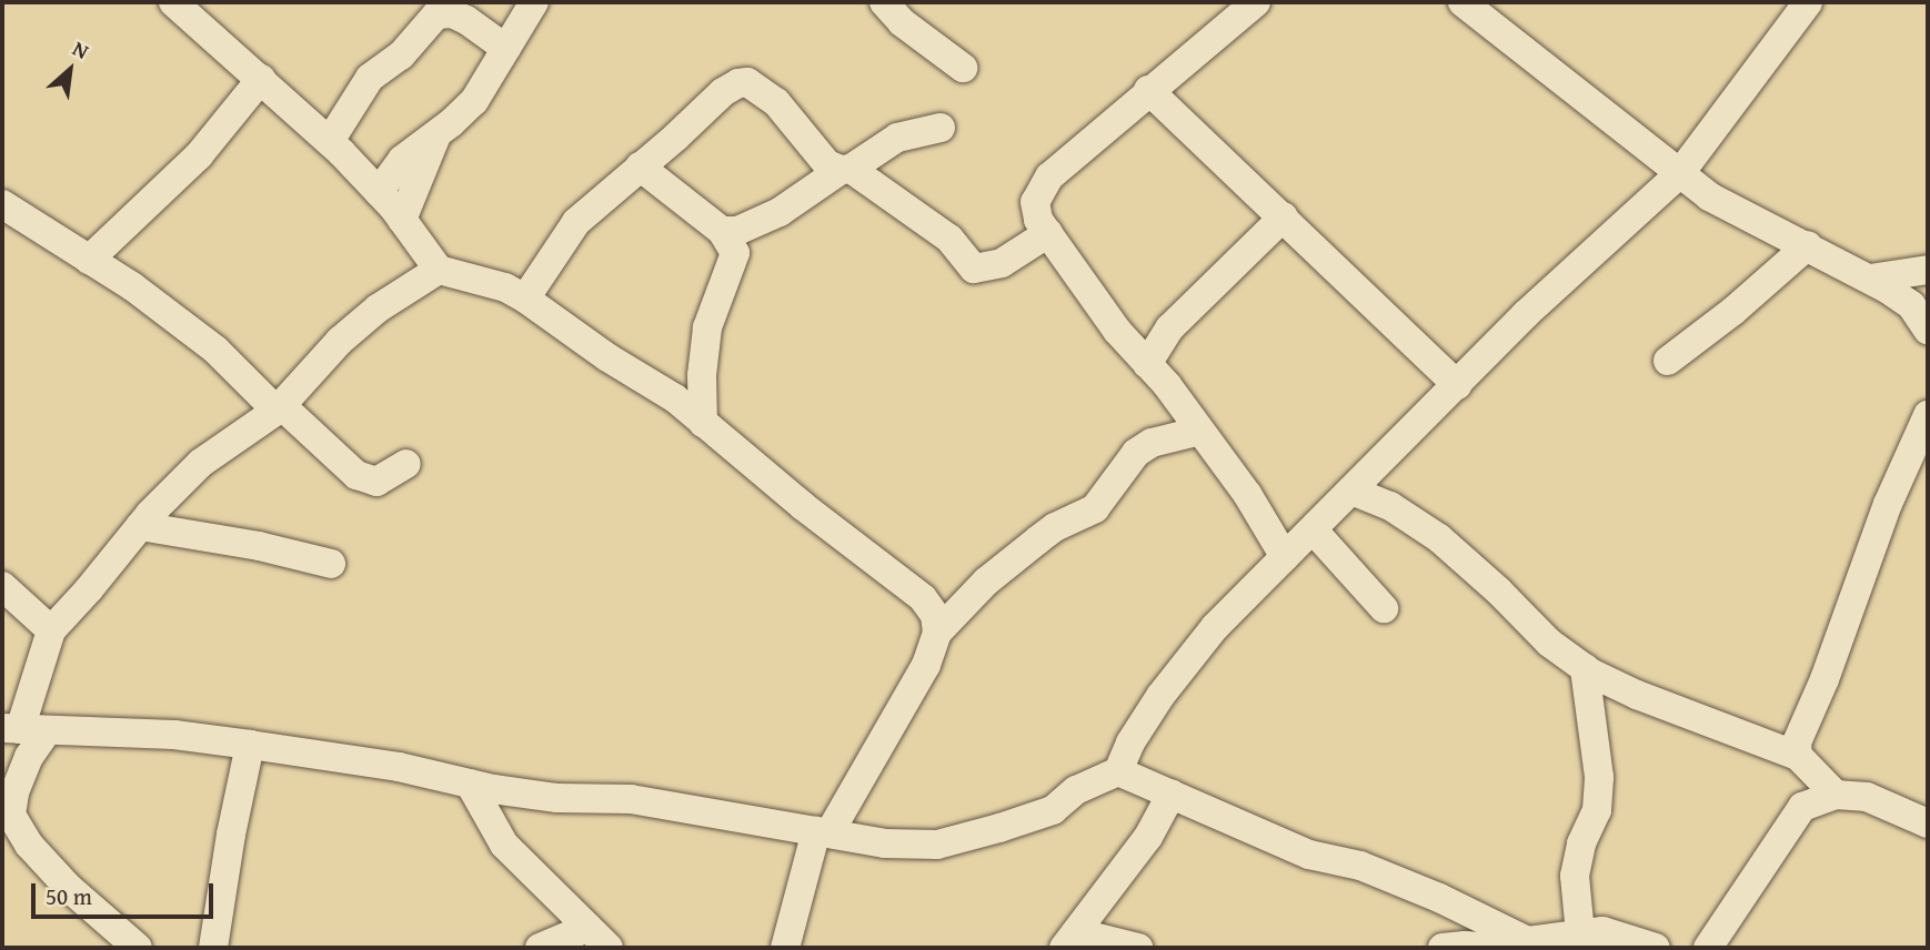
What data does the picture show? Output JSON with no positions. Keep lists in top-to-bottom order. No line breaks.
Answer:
{"scale_bar":"50 m","north":"top right"}
